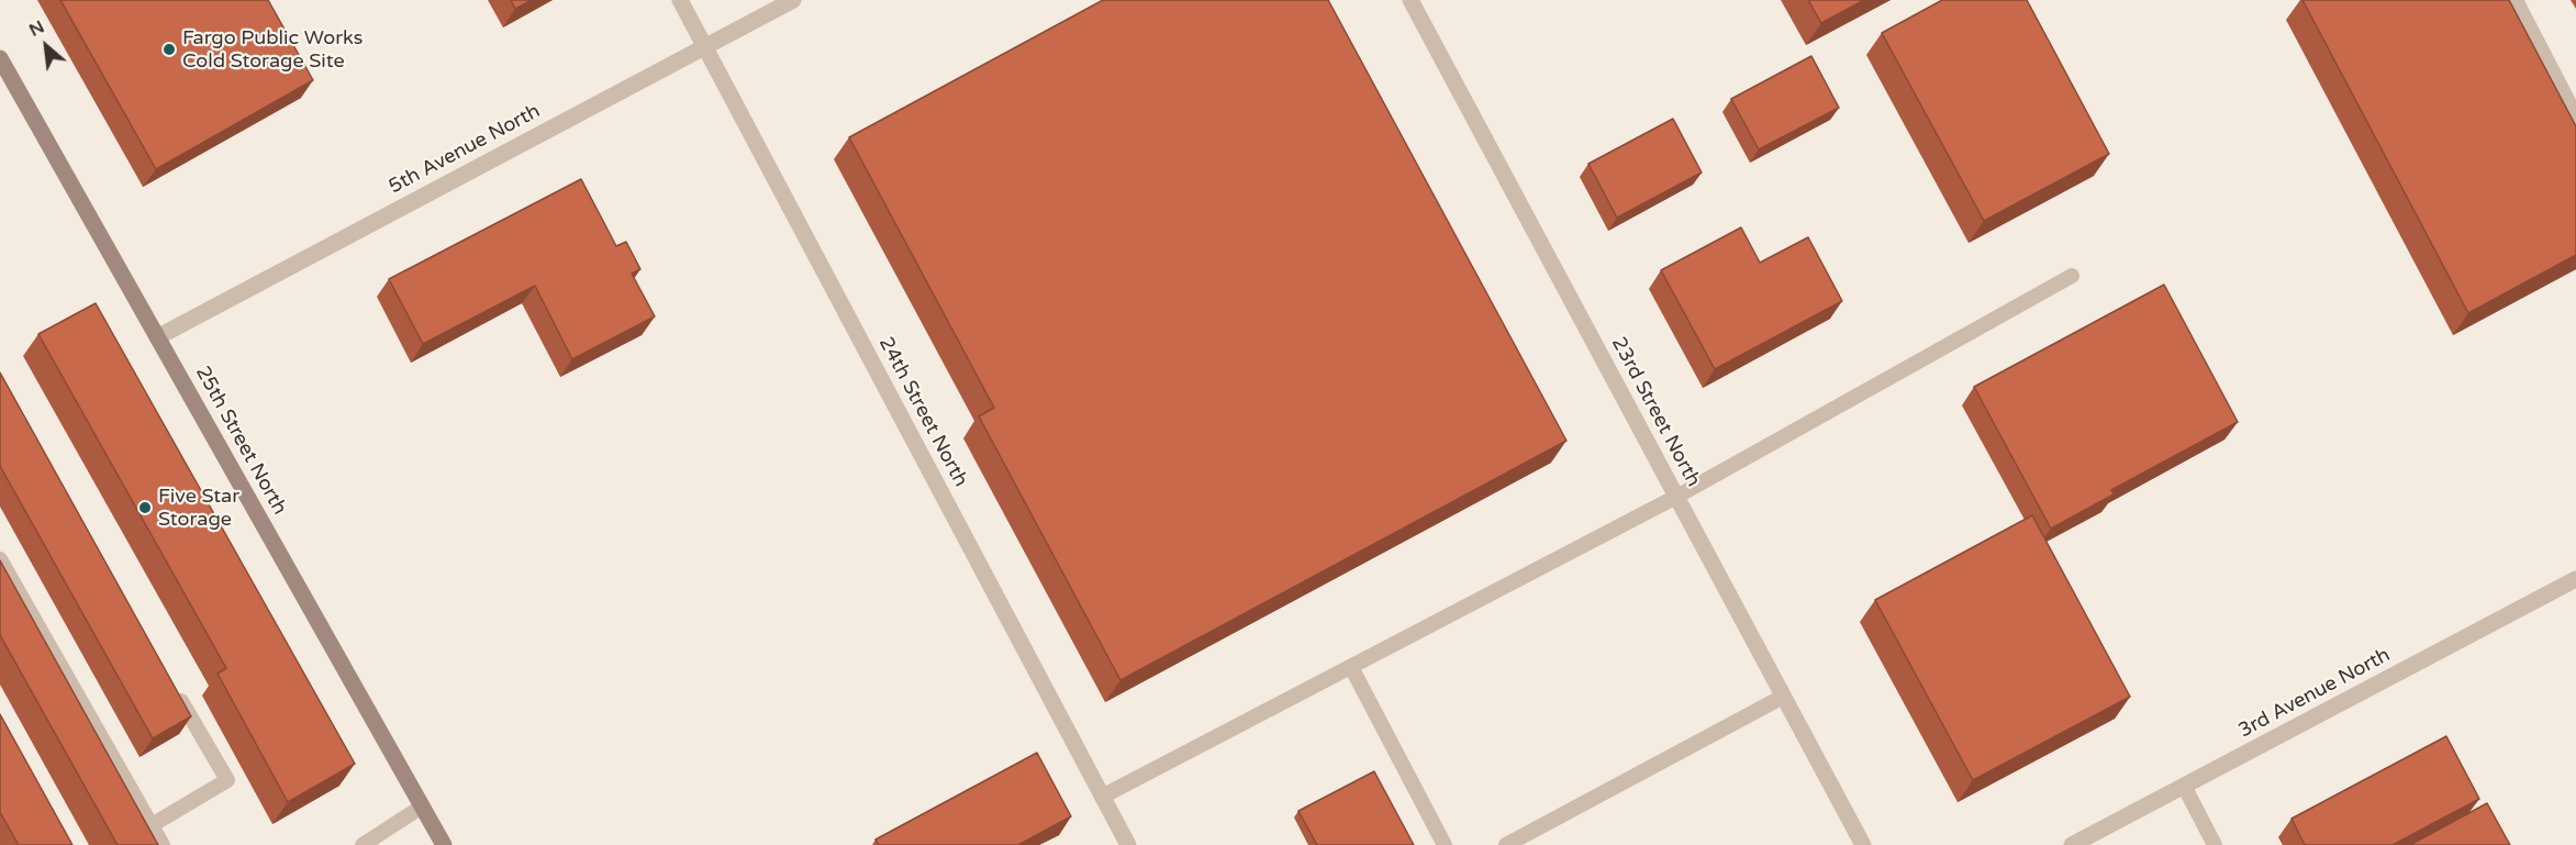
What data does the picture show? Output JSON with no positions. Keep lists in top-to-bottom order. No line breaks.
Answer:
{"streets":{"main road":["25th Street North"],"street":["5th Avenue North","24th Street North","23rd Street North","3rd Avenue North"]},"crossings":[["5th Avenue North","24th Street North"],["5th Avenue North","25th Street North"]],"places":["Fargo Public Works Cold Storage Site","Five Star Storage"],"north":"top left"}
